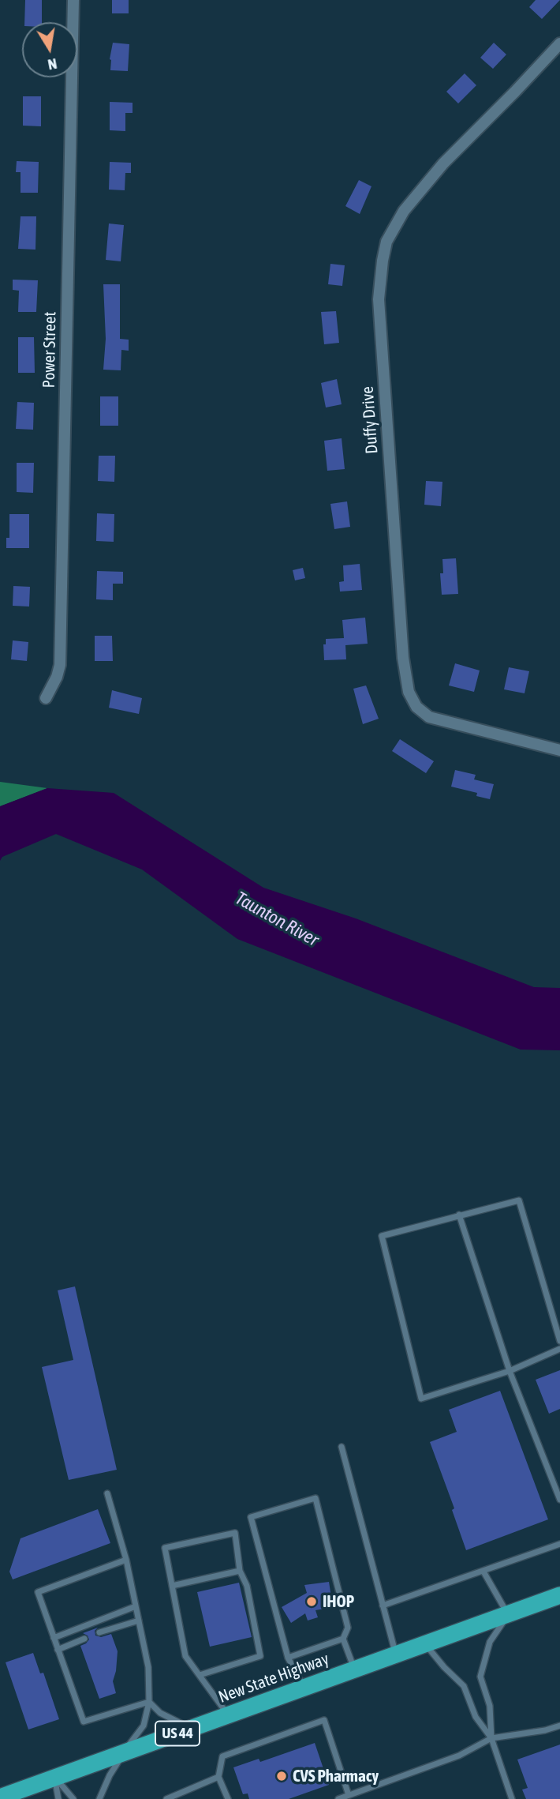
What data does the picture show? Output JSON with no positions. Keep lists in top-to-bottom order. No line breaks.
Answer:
{"streets":{"highway":["New State Highway","US 44"],"street":["Power Street","Duffy Drive"]},"water":["Taunton River"],"places":["IHOP","CVS Pharmacy"],"north":"bottom"}
